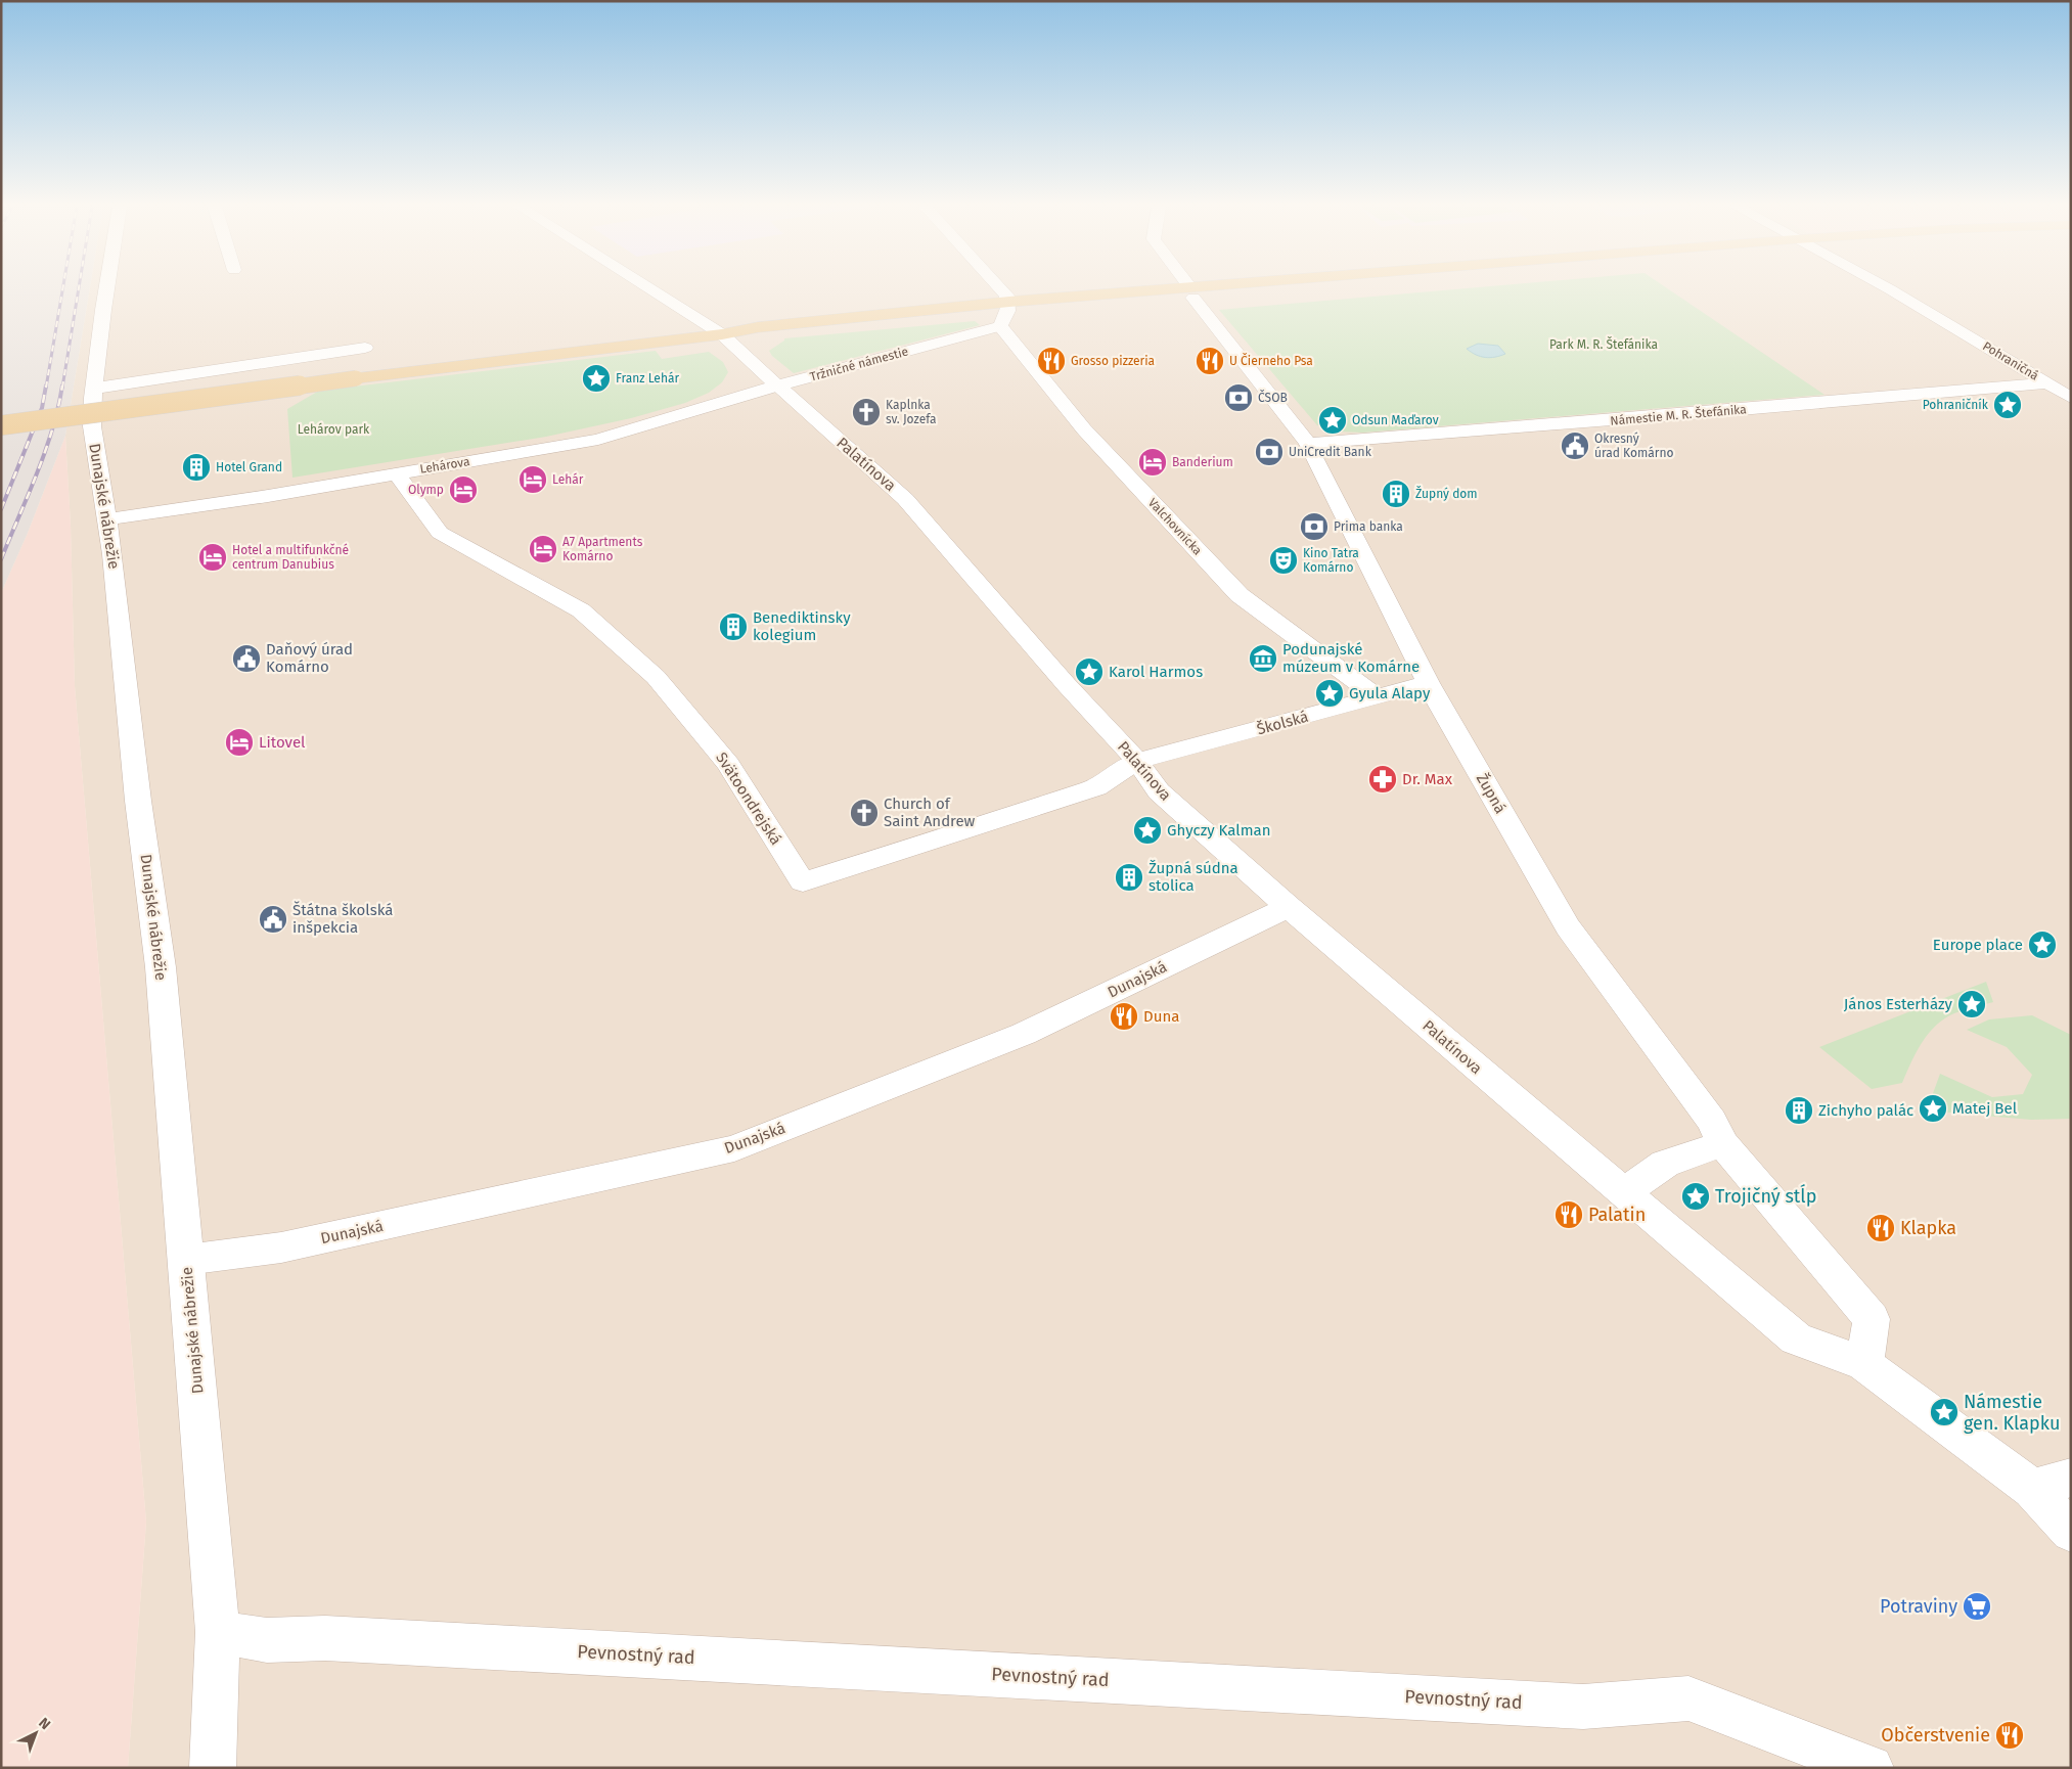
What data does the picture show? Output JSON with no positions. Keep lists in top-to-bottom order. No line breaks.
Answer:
{"streets":{"main road":["Tržničné námestie"],"street":["Pohraničná","Námestie M. R. Štefánika","Palatínova","Lehárova","Dunajské nábrežie","Valchovnícka","Školská","Župná","Svätoondrejská","Dunajská","Pevnostný rad"]},"crossings":[["Pohraničná","Námestie M. R. Štefánika"],["Tržničné námestie","Palatínova"],["Tržničné námestie","Lehárova"],["Tržničné námestie","Valchovnícka"],["Tržničné námestie","Župná"],["Námestie M. R. Štefánika","Župná"],["Palatínova","Lehárova"],["Palatínova","Školská"],["Palatínova","Župná"],["Palatínova","Svätoondrejská"],["Palatínova","Dunajská"],["Lehárova","Dunajské nábrežie"],["Lehárova","Svätoondrejská"],["Dunajské nábrežie","Dunajská"],["Dunajské nábrežie","Pevnostný rad"],["Valchovnícka","Školská"],["Školská","Župná"],["Školská","Svätoondrejská"]],"parks":["Park M. R. Štefánika","Lehárov park"],"places":{"restaurant":["Grosso pizzeria","U Čierneho Psa","Duna","Palatin","Klapka","Občerstvenie"],"place":["Franz Lehár","Pohraničník","Odsun Maďarov","Karol Harmos","Gyula Alapy","Ghyczy Kalman","Europe place","János Esterházy","Matej Bel","Trojičný stĺp","Námestie gen. Klapku"],"bank":["ČSOB","UniCredit Bank","Prima banka"],"church":["Kaplnka sv. Jozefa","Church of Saint Andrew"],"public building":["Okresný úrad Komárno","Daňový úrad Komárno","Štátna školská inšpekcia"],"hotel":["Banderium","Lehár","Olymp","A7 Apartments Komárno","Hotel a multifunkčné centrum Danubius","Litovel"],"building":["Hotel Grand","Župný dom","Benediktinsky kolegium","Župná súdna stolica","Zichyho palác"],"theatre":["Kino Tatra Komárno"],"museum":["Podunajské múzeum v Komárne"],"pharmacy":["Dr. Max"],"supermarket":["Potraviny"]},"north":"top right"}
